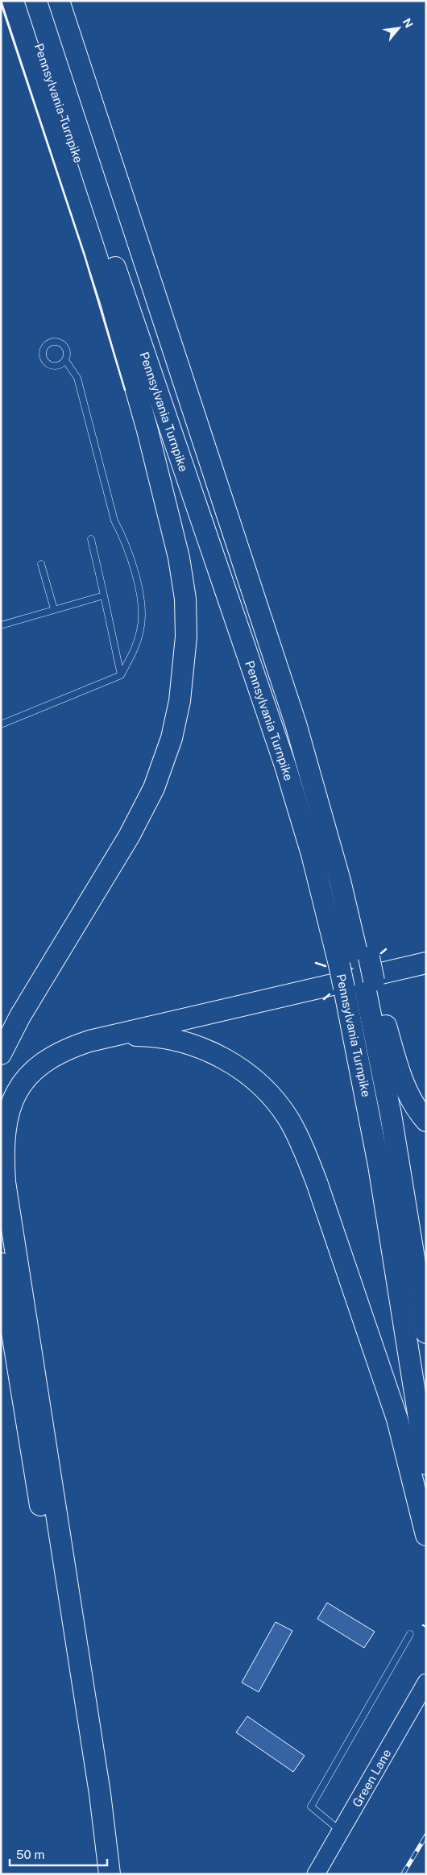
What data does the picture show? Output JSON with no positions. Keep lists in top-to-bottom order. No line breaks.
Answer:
{"streets":{"highway":["Pennsylvania Turnpike"],"street":["Green Lane"]},"scale_bar":"50 m","north":"top right"}
